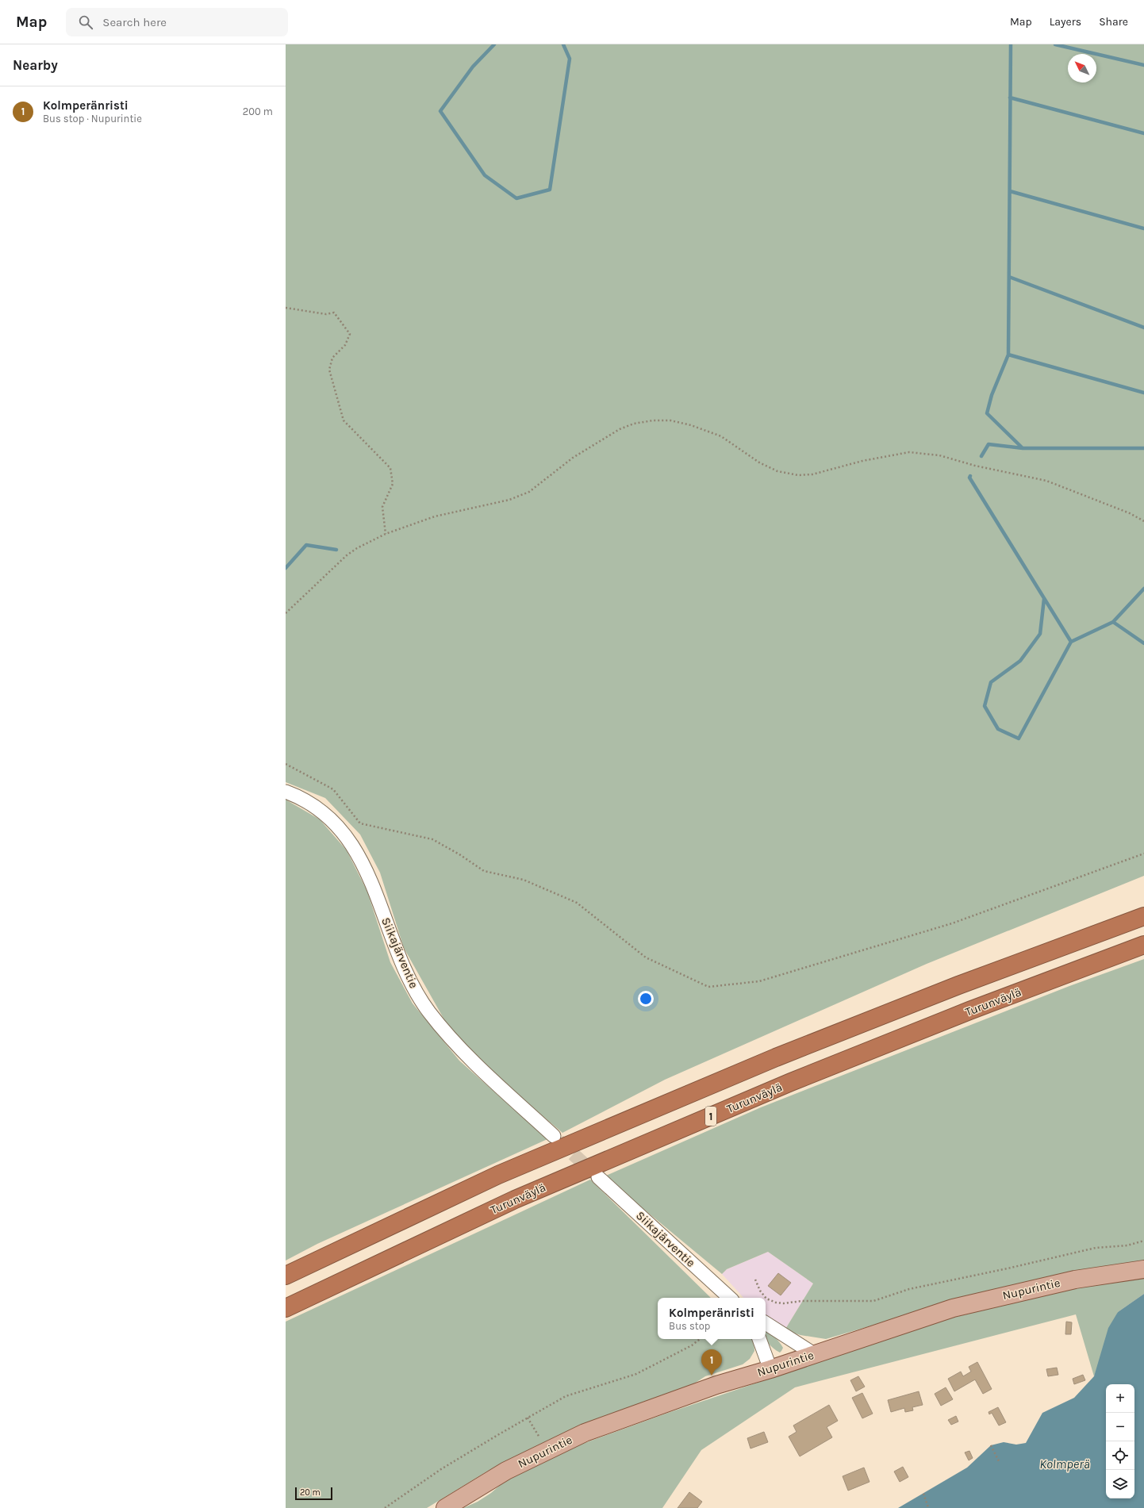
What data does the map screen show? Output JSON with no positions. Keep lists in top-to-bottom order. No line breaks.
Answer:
{"streets":{"highway":["Turunväylä","1"],"main road":["Nupurintie"],"street":["Siikajärventie"]},"water":["Kolmperä"],"scale_bar":"20 m","north":"top left","page":{"header":"Map","search":"Search here","nav":["Map","Layers","Share"],"heading":"Nearby","list":[{"mark":"1","name":"Kolmperänristi","note":"Bus stop · Nupurintie","value":"200 m"}],"popup":["Kolmperänristi","Bus stop"],"pins":"1","map_buttons":["+","−"],"scale":"20 m"}}
